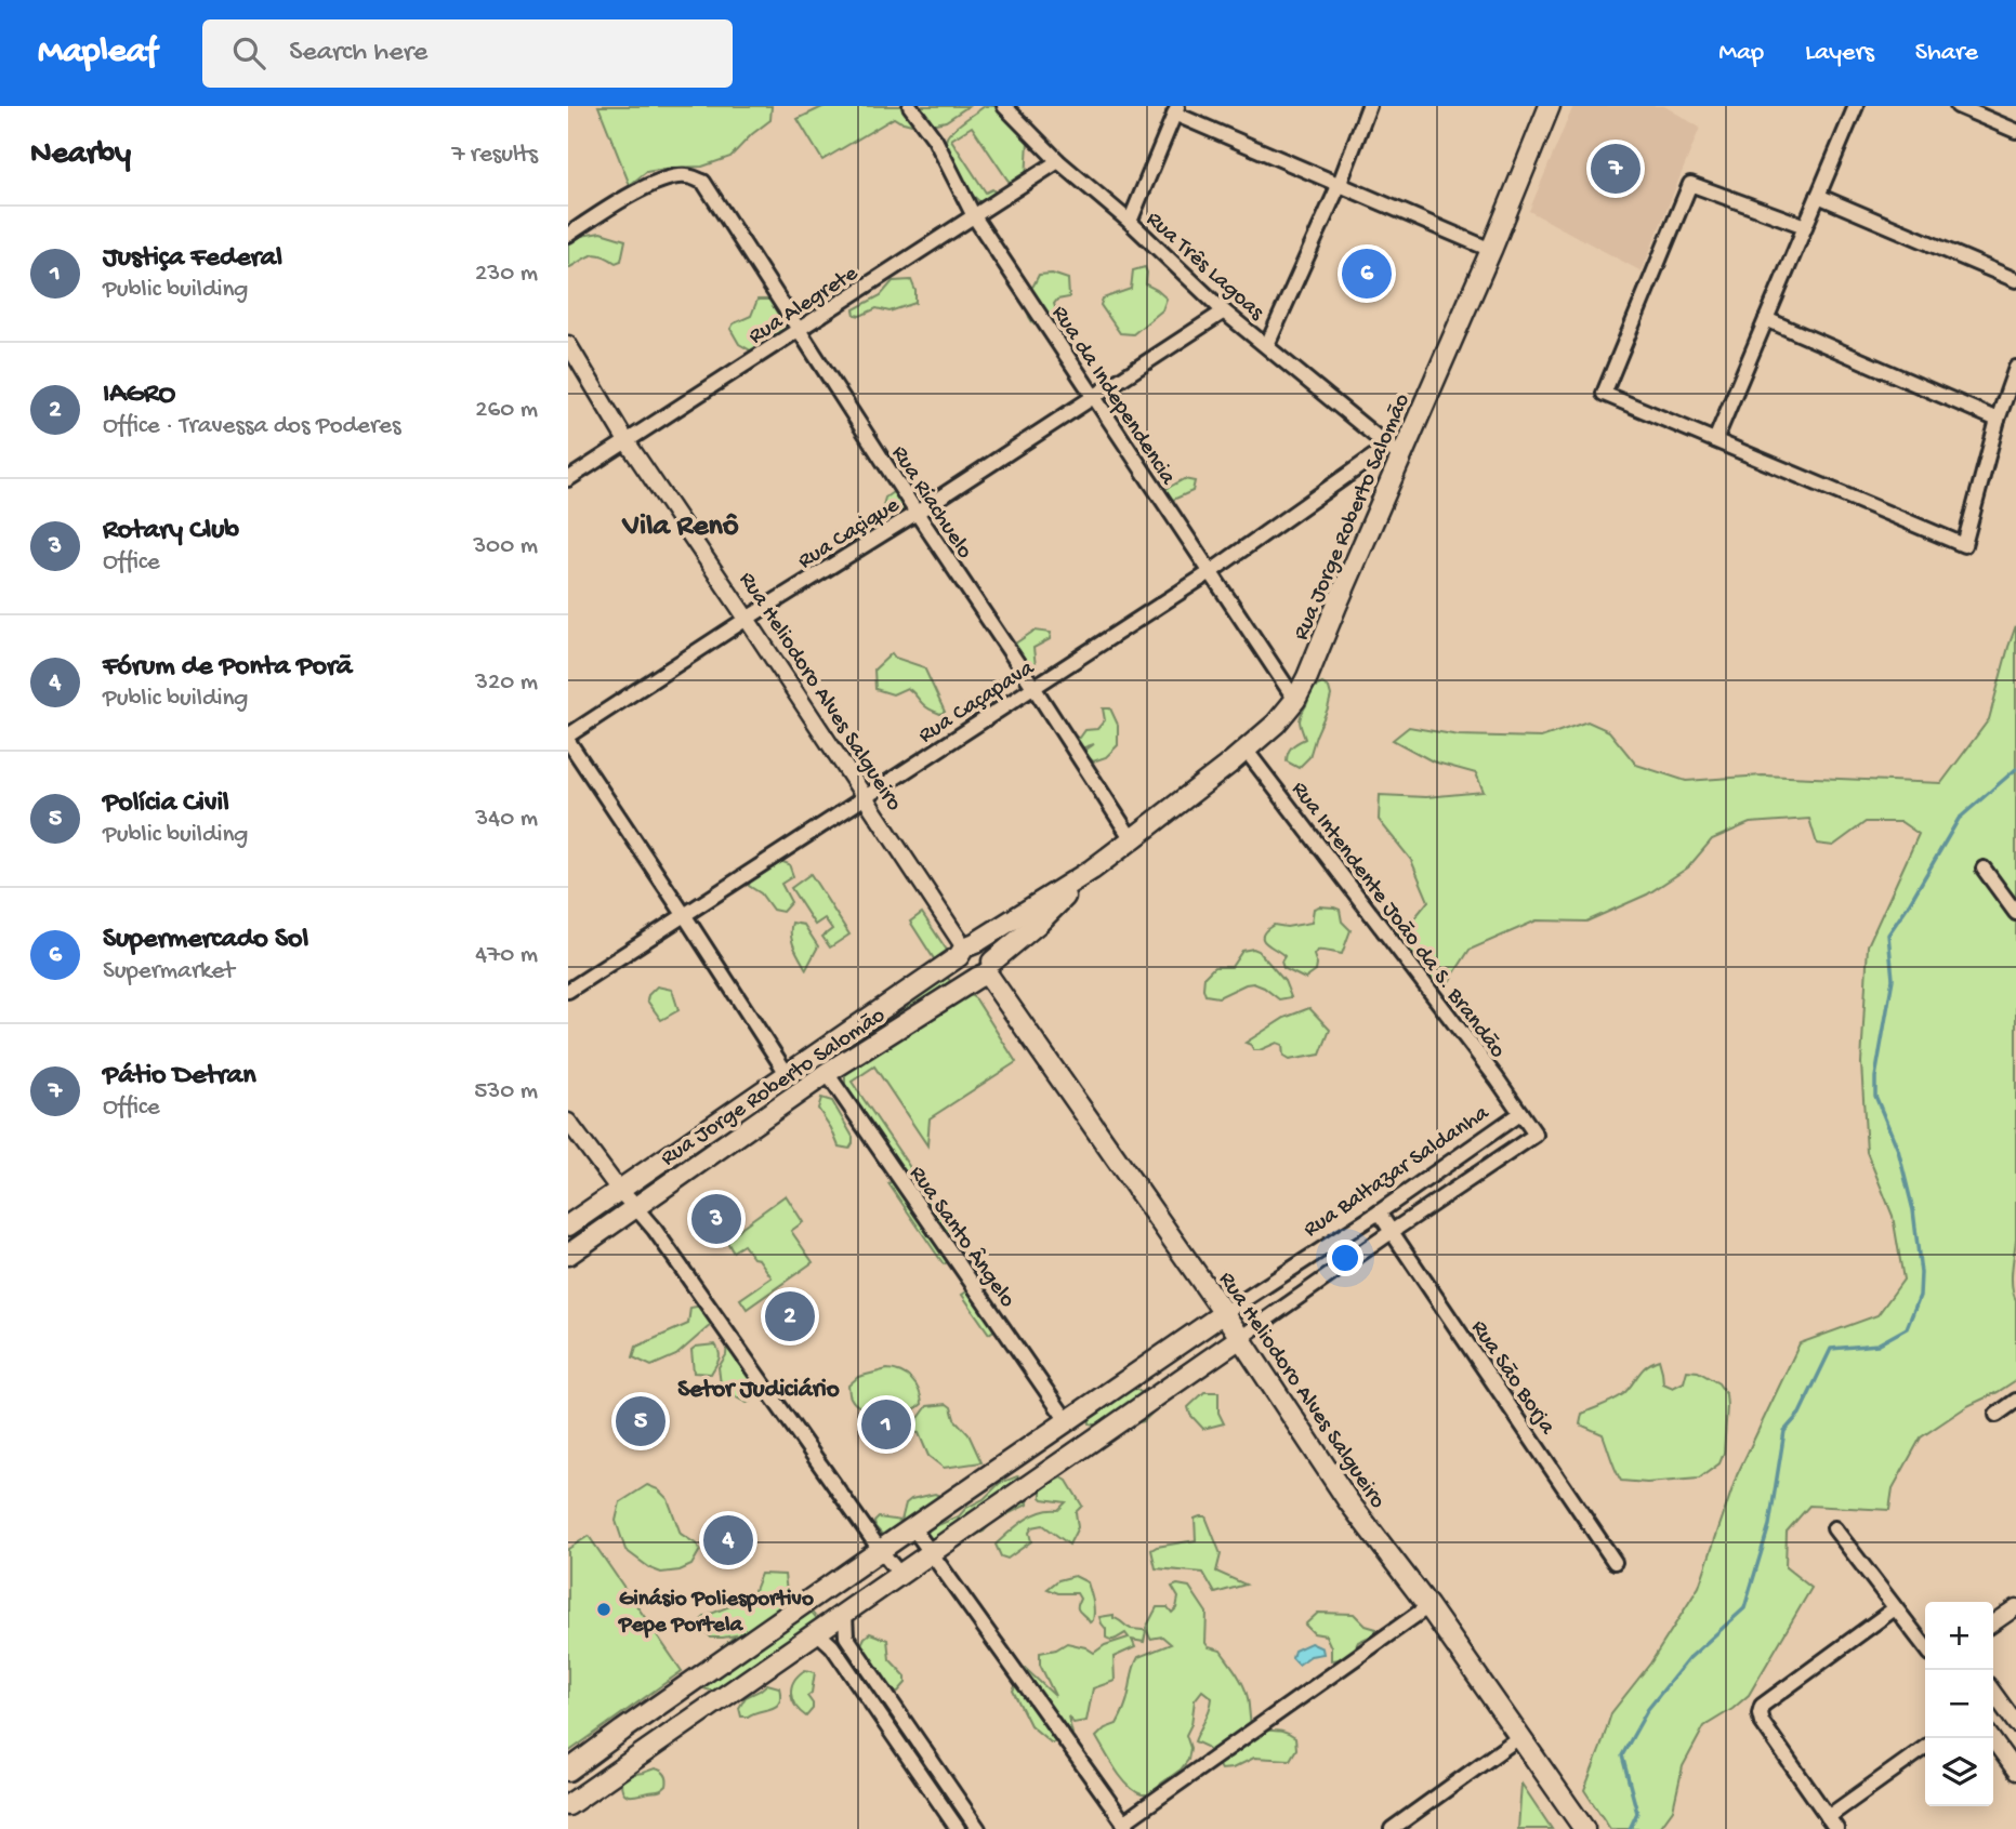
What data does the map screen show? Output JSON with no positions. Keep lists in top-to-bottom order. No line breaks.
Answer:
{"streets":{"main road":["Rua Jorge Roberto Salomão","Rua Heliodoro Alves Salgueiro","Rua Baltazar Saldanha"],"street":["Rua Três Lagoas","Rua Alegrete","Rua da Independencia","Rua Riachuelo","Rua Caçique","Rua Caçapava","Rua Intendente João da S. Brandão","Rua Santo Ângelo","Rua São Borja"]},"crossings":[["Rua Três Lagoas","Rua Alegrete"],["Rua Três Lagoas","Rua Jorge Roberto Salomão"],["Rua Três Lagoas","Rua Caçique"],["Rua Três Lagoas","Rua Caçapava"],["Rua Alegrete","Rua da Independencia"],["Rua Alegrete","Rua Riachuelo"],["Rua Alegrete","Rua Heliodoro Alves Salgueiro"],["Rua da Independencia","Rua Jorge Roberto Salomão"],["Rua da Independencia","Rua Caçique"],["Rua da Independencia","Rua Caçapava"],["Rua Riachuelo","Rua Jorge Roberto Salomão"],["Rua Riachuelo","Rua Caçique"],["Rua Riachuelo","Rua Caçapava"],["Rua Jorge Roberto Salomão","Rua Heliodoro Alves Salgueiro"],["Rua Jorge Roberto Salomão","Rua Caçapava"],["Rua Jorge Roberto Salomão","Rua Intendente João da S. Brandão"],["Rua Jorge Roberto Salomão","Rua Santo Ângelo"],["Rua Caçique","Rua Heliodoro Alves Salgueiro"],["Rua Heliodoro Alves Salgueiro","Rua Caçapava"],["Rua Heliodoro Alves Salgueiro","Rua Baltazar Saldanha"],["Rua Intendente João da S. Brandão","Rua Baltazar Saldanha"],["Rua Baltazar Saldanha","Rua Santo Ângelo"],["Rua Baltazar Saldanha","Rua São Borja"]],"districts":["Vila Renô","Setor Judiciário"],"places":["Ginásio Poliesportivo Pepe Portela"],"page":{"header":"Mapleaf","search":"Search here","nav":["Map","Layers","Share"],"heading":["Nearby","7 results"],"pins":["7","6","3","2","5","1","4"],"list":[{"mark":"1","name":"Justiça Federal","note":"Public building","value":"230 m"},{"mark":"2","name":"IAGRO","note":"Office · Travessa dos Poderes","value":"260 m"},{"mark":"3","name":"Rotary Club","note":"Office","value":"300 m"},{"mark":"4","name":"Fórum de Ponta Porã","note":"Public building","value":"320 m"},{"mark":"5","name":"Polícia Civil","note":"Public building","value":"340 m"},{"mark":"6","name":"Supermercado Sol","note":"Supermarket","value":"470 m"},{"mark":"7","name":"Pátio Detran","note":"Office","value":"530 m"}],"map_buttons":["+","−"]}}
